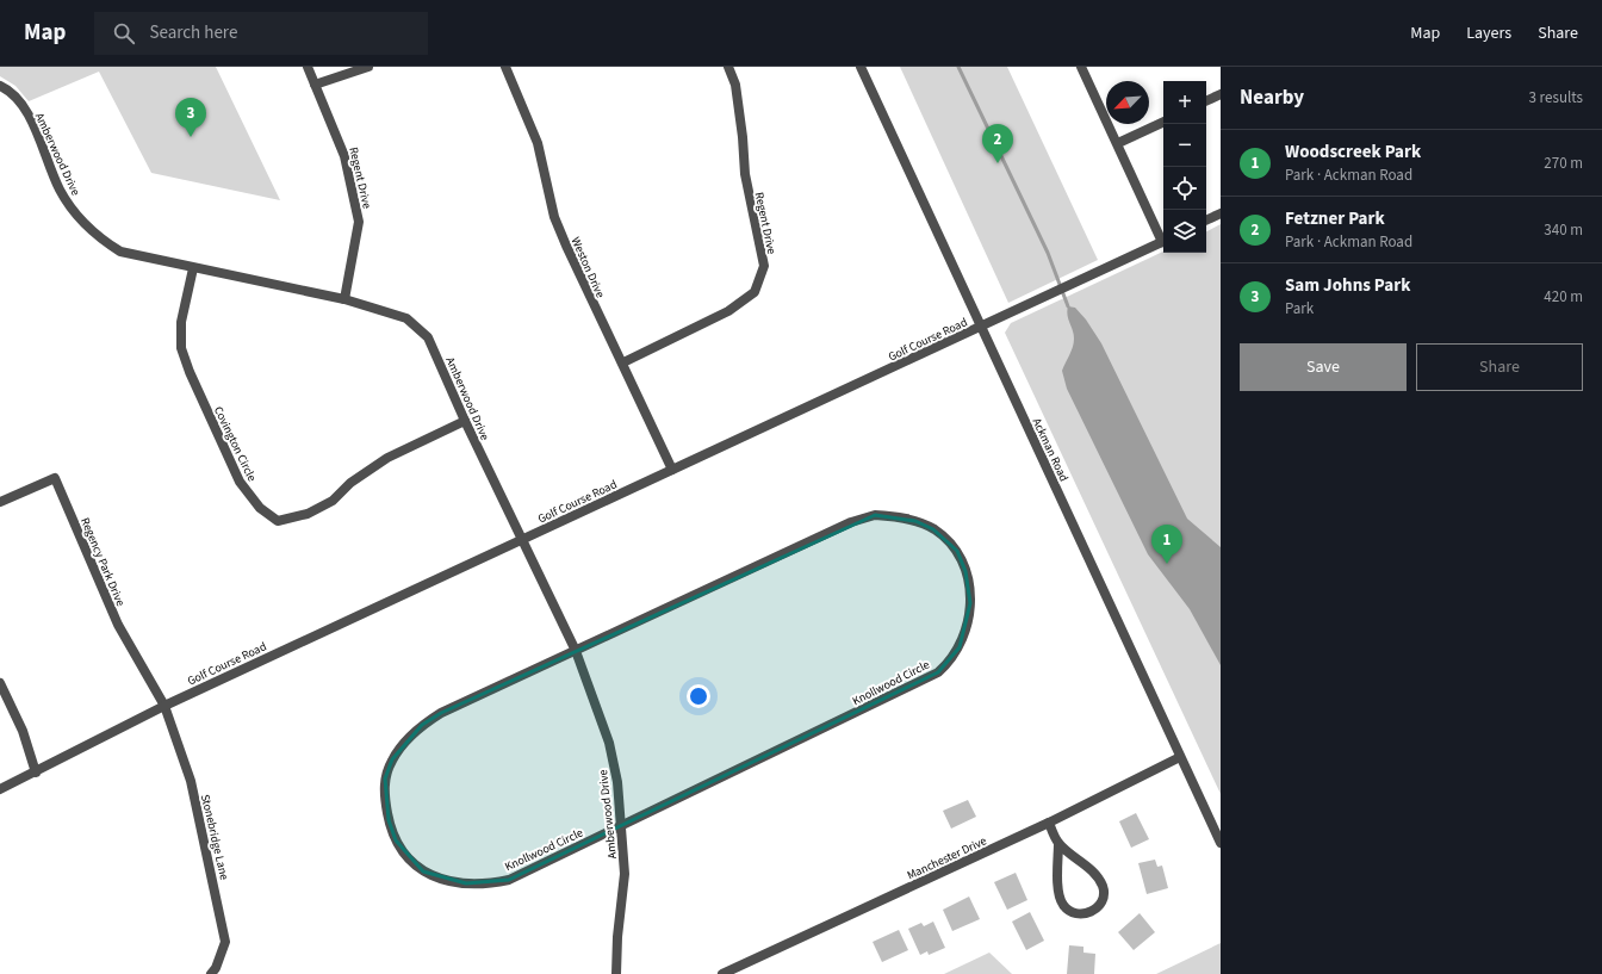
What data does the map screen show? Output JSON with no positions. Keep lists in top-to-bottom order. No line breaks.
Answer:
{"streets":{"street":["Amberwood Drive","Regent Drive","Weston Drive","Golf Course Road","Covington Circle","Ackman Road","Regency Park Drive","Knollwood Circle","Stonebridge Lane","Manchester Drive"]},"crossings":[["Amberwood Drive","Regent Drive"],["Amberwood Drive","Golf Course Road"],["Amberwood Drive","Covington Circle"],["Amberwood Drive","Knollwood Circle"],["Regent Drive","Weston Drive"],["Weston Drive","Golf Course Road"],["Golf Course Road","Ackman Road"],["Golf Course Road","Regency Park Drive"],["Golf Course Road","Stonebridge Lane"],["Ackman Road","Manchester Drive"],["Regency Park Drive","Stonebridge Lane"]],"north":"bottom left","page":{"header":"Map","search":"Search here","nav":["Map","Layers","Share"],"heading":["Nearby","3 results"],"map_buttons":["+","−"],"pins":["3","2","1"],"list":[{"mark":"1","name":"Woodscreek Park","note":"Park · Ackman Road","value":"270 m"},{"mark":"2","name":"Fetzner Park","note":"Park · Ackman Road","value":"340 m"},{"mark":"3","name":"Sam Johns Park","note":"Park","value":"420 m"}],"buttons":["Save","Share"]}}
